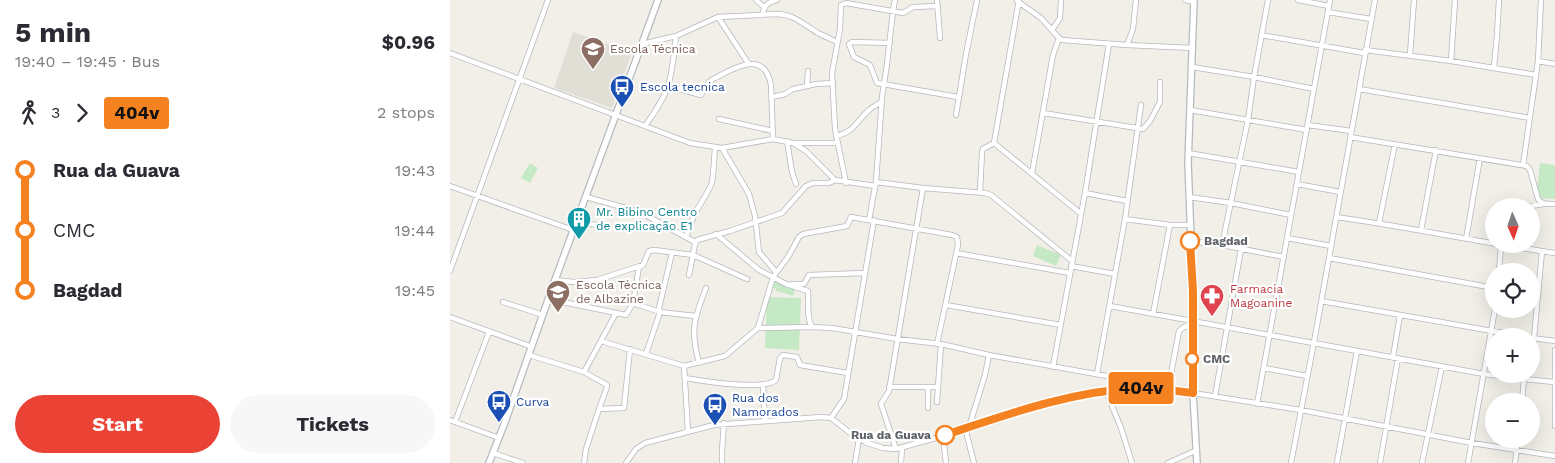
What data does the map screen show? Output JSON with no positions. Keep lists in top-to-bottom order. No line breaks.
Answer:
{"places":{"school or university":["Escola Técnica","Escola Técnica de Albazine"],"bus stop":["Escola tecnica","Curva","Rua dos Namorados"],"building":["Mr. Bibino Centro de explicação E1"],"other":["Bagdad","CMC","Rua da Guava"],"pharmacy":["Farmacia Magoanine"]},"lines":["bus line 404v"],"north":"bottom","page":{"heading":["5 min","19:40 – 19:45 · Bus","$0.96"],"on_map":"404v","legs":["3","404v","2 stops"],"list":[{"name":"Rua da Guava","value":"19:43"},{"name":"CMC","value":"19:44"},{"name":"Bagdad","value":"19:45"}],"map_buttons":["+","−"],"buttons":["Start","Tickets"]}}
